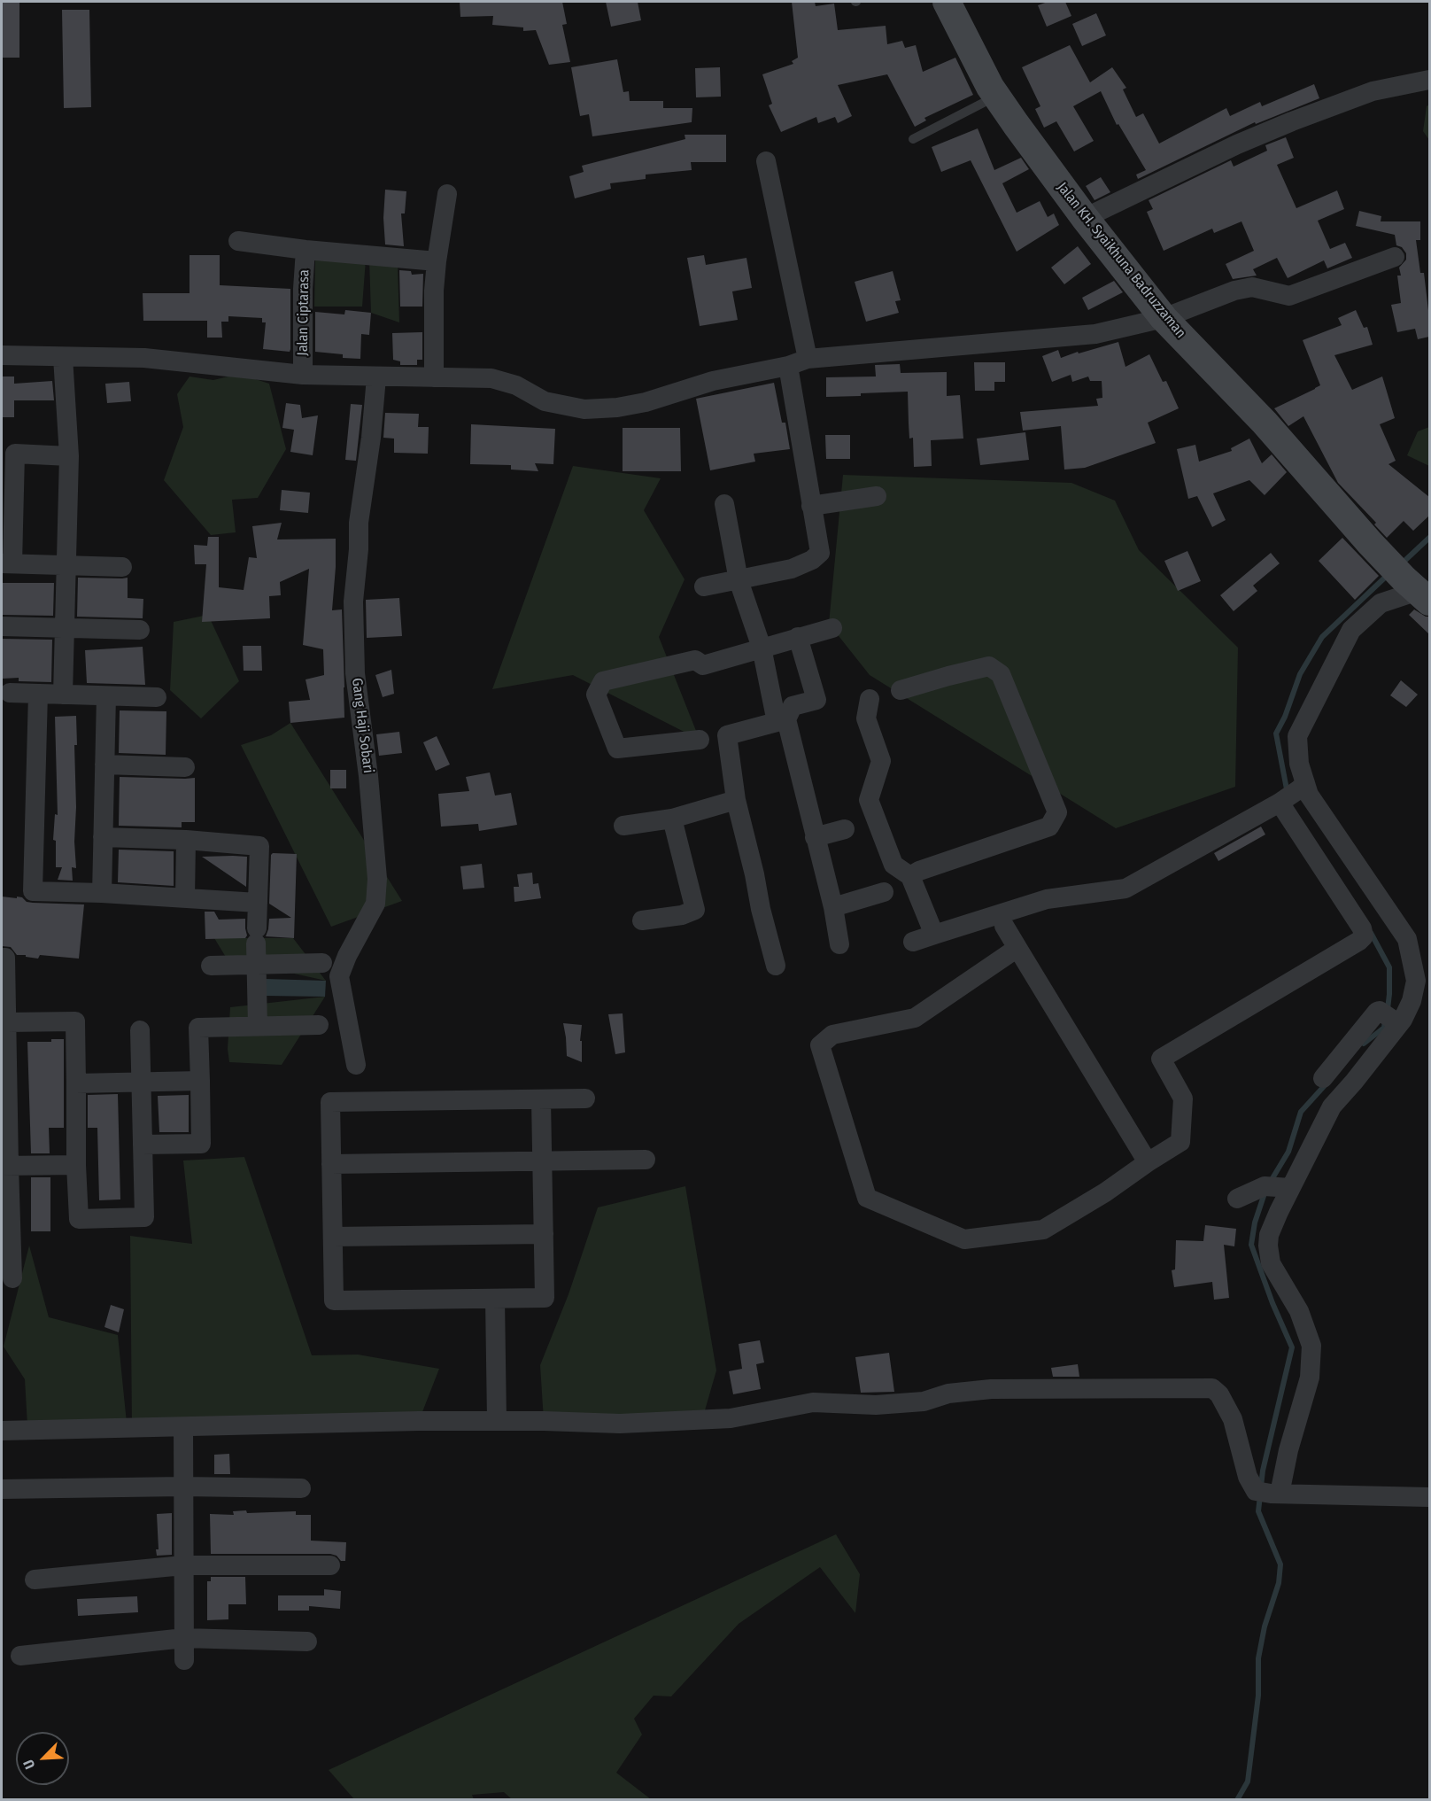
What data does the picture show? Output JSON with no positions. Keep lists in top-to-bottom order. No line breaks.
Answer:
{"streets":{"main road":["Jalan KH. Syaikhuna Badruzzaman"],"street":["Jalan Ciptarasa","Gang Haji Sobari"]},"north":"bottom left"}
